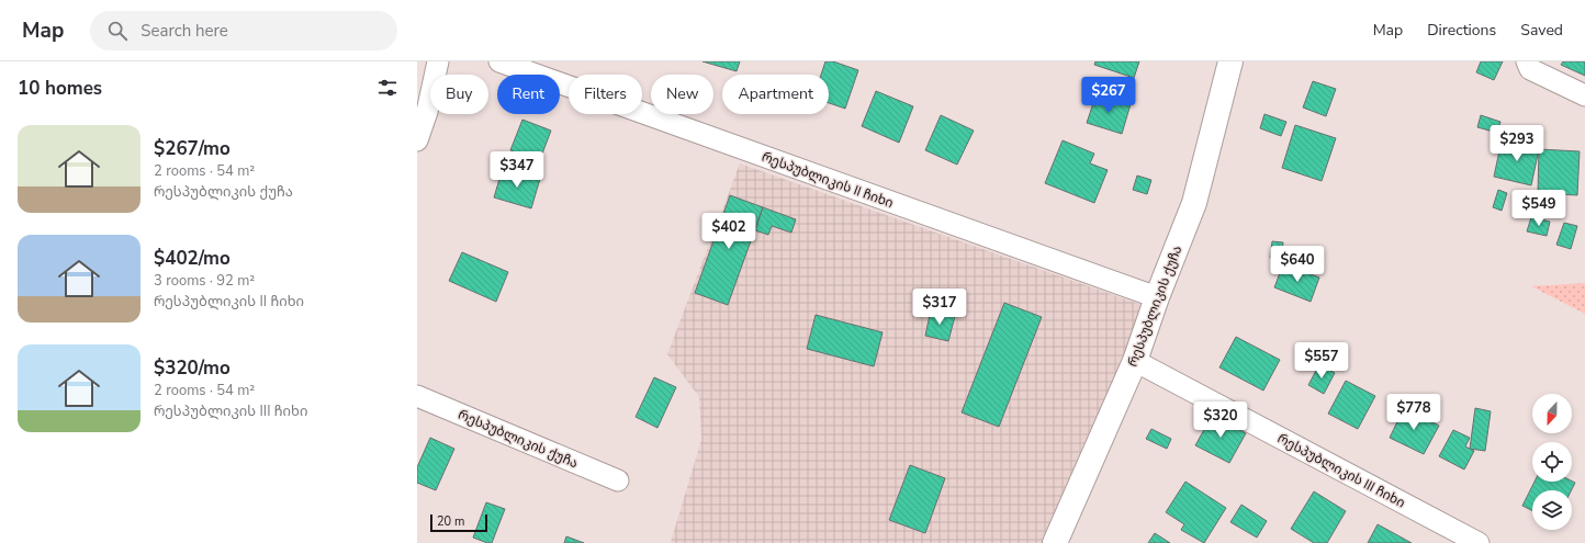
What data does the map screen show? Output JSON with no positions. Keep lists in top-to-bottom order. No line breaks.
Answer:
{"streets":{"main road":["რესპუბლიკის ქუჩა"],"street":["რესპუბლიკის II ჩიხი","რესპუბლიკის III ჩიხი"]},"crossings":[["რესპუბლიკის II ჩიხი","რესპუბლიკის ქუჩა"],["რესპუბლიკის ქუჩა","რესპუბლიკის III ჩიხი"]],"scale_bar":"20 m","north":"bottom","page":{"header":"Map","search":"Search here","nav":["Map","Directions","Saved"],"heading":"10 homes","chip":["Buy","Rent","Filters","New","Apartment"],"price":["$267","$293","$347","$549","$402","$640","$317","$557","$778","$320"],"list":[{"name":"$267/mo","note":"2 rooms · 54 m² · რესპუბლიკის ქუჩა"},{"name":"$402/mo","note":"3 rooms · 92 m² · რესპუბლიკის II ჩიხი"},{"name":"$320/mo","note":"2 rooms · 54 m² · რესპუბლიკის III ჩიხი"}],"scale":"20 m"}}
